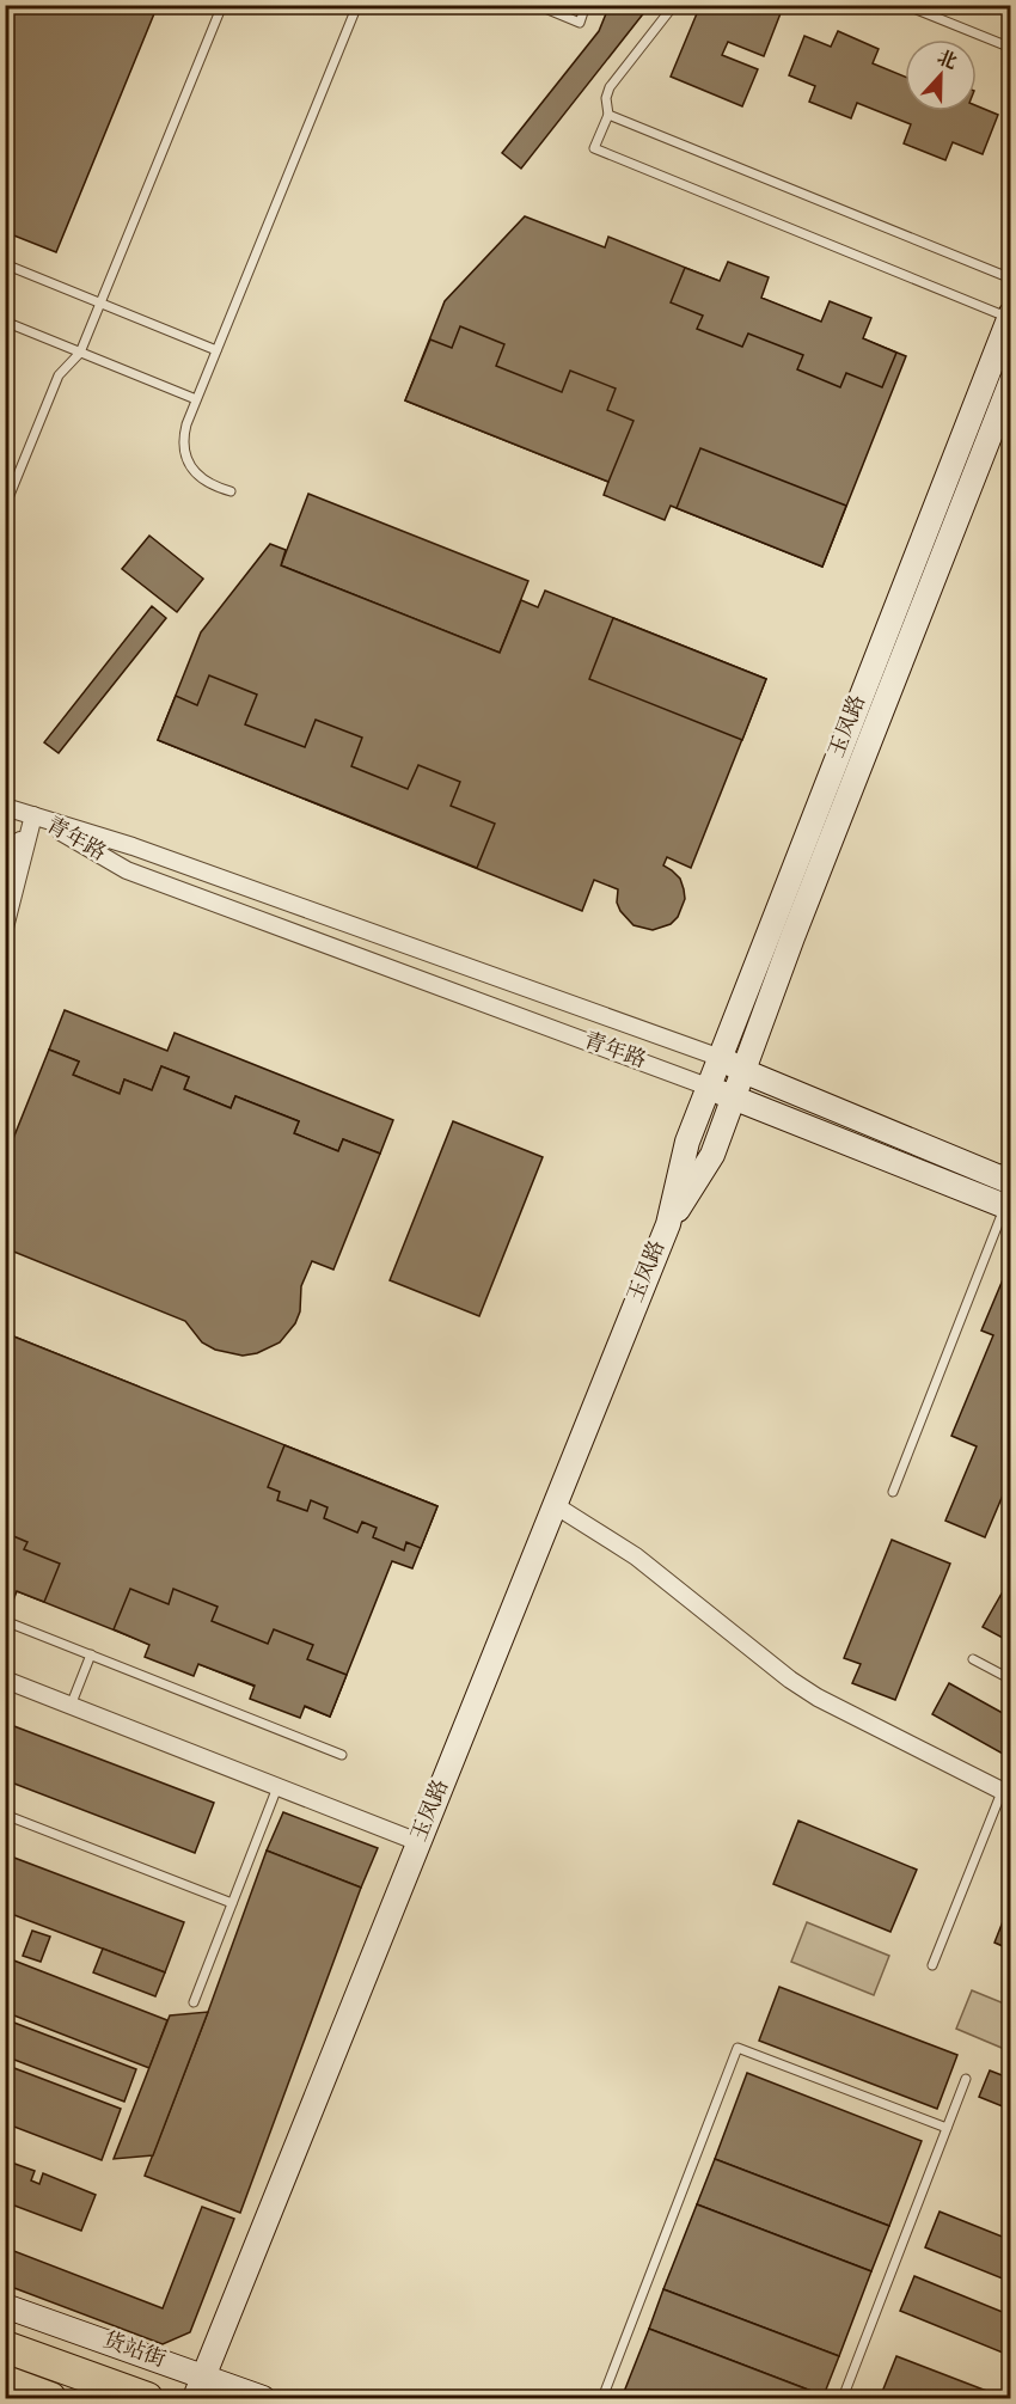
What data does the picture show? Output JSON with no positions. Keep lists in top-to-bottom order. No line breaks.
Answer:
{"streets":{"street":["玉凤路","青年路","货站街"]},"crossings":[["玉凤路","青年路"],["玉凤路","货站街"]],"north":"top"}
